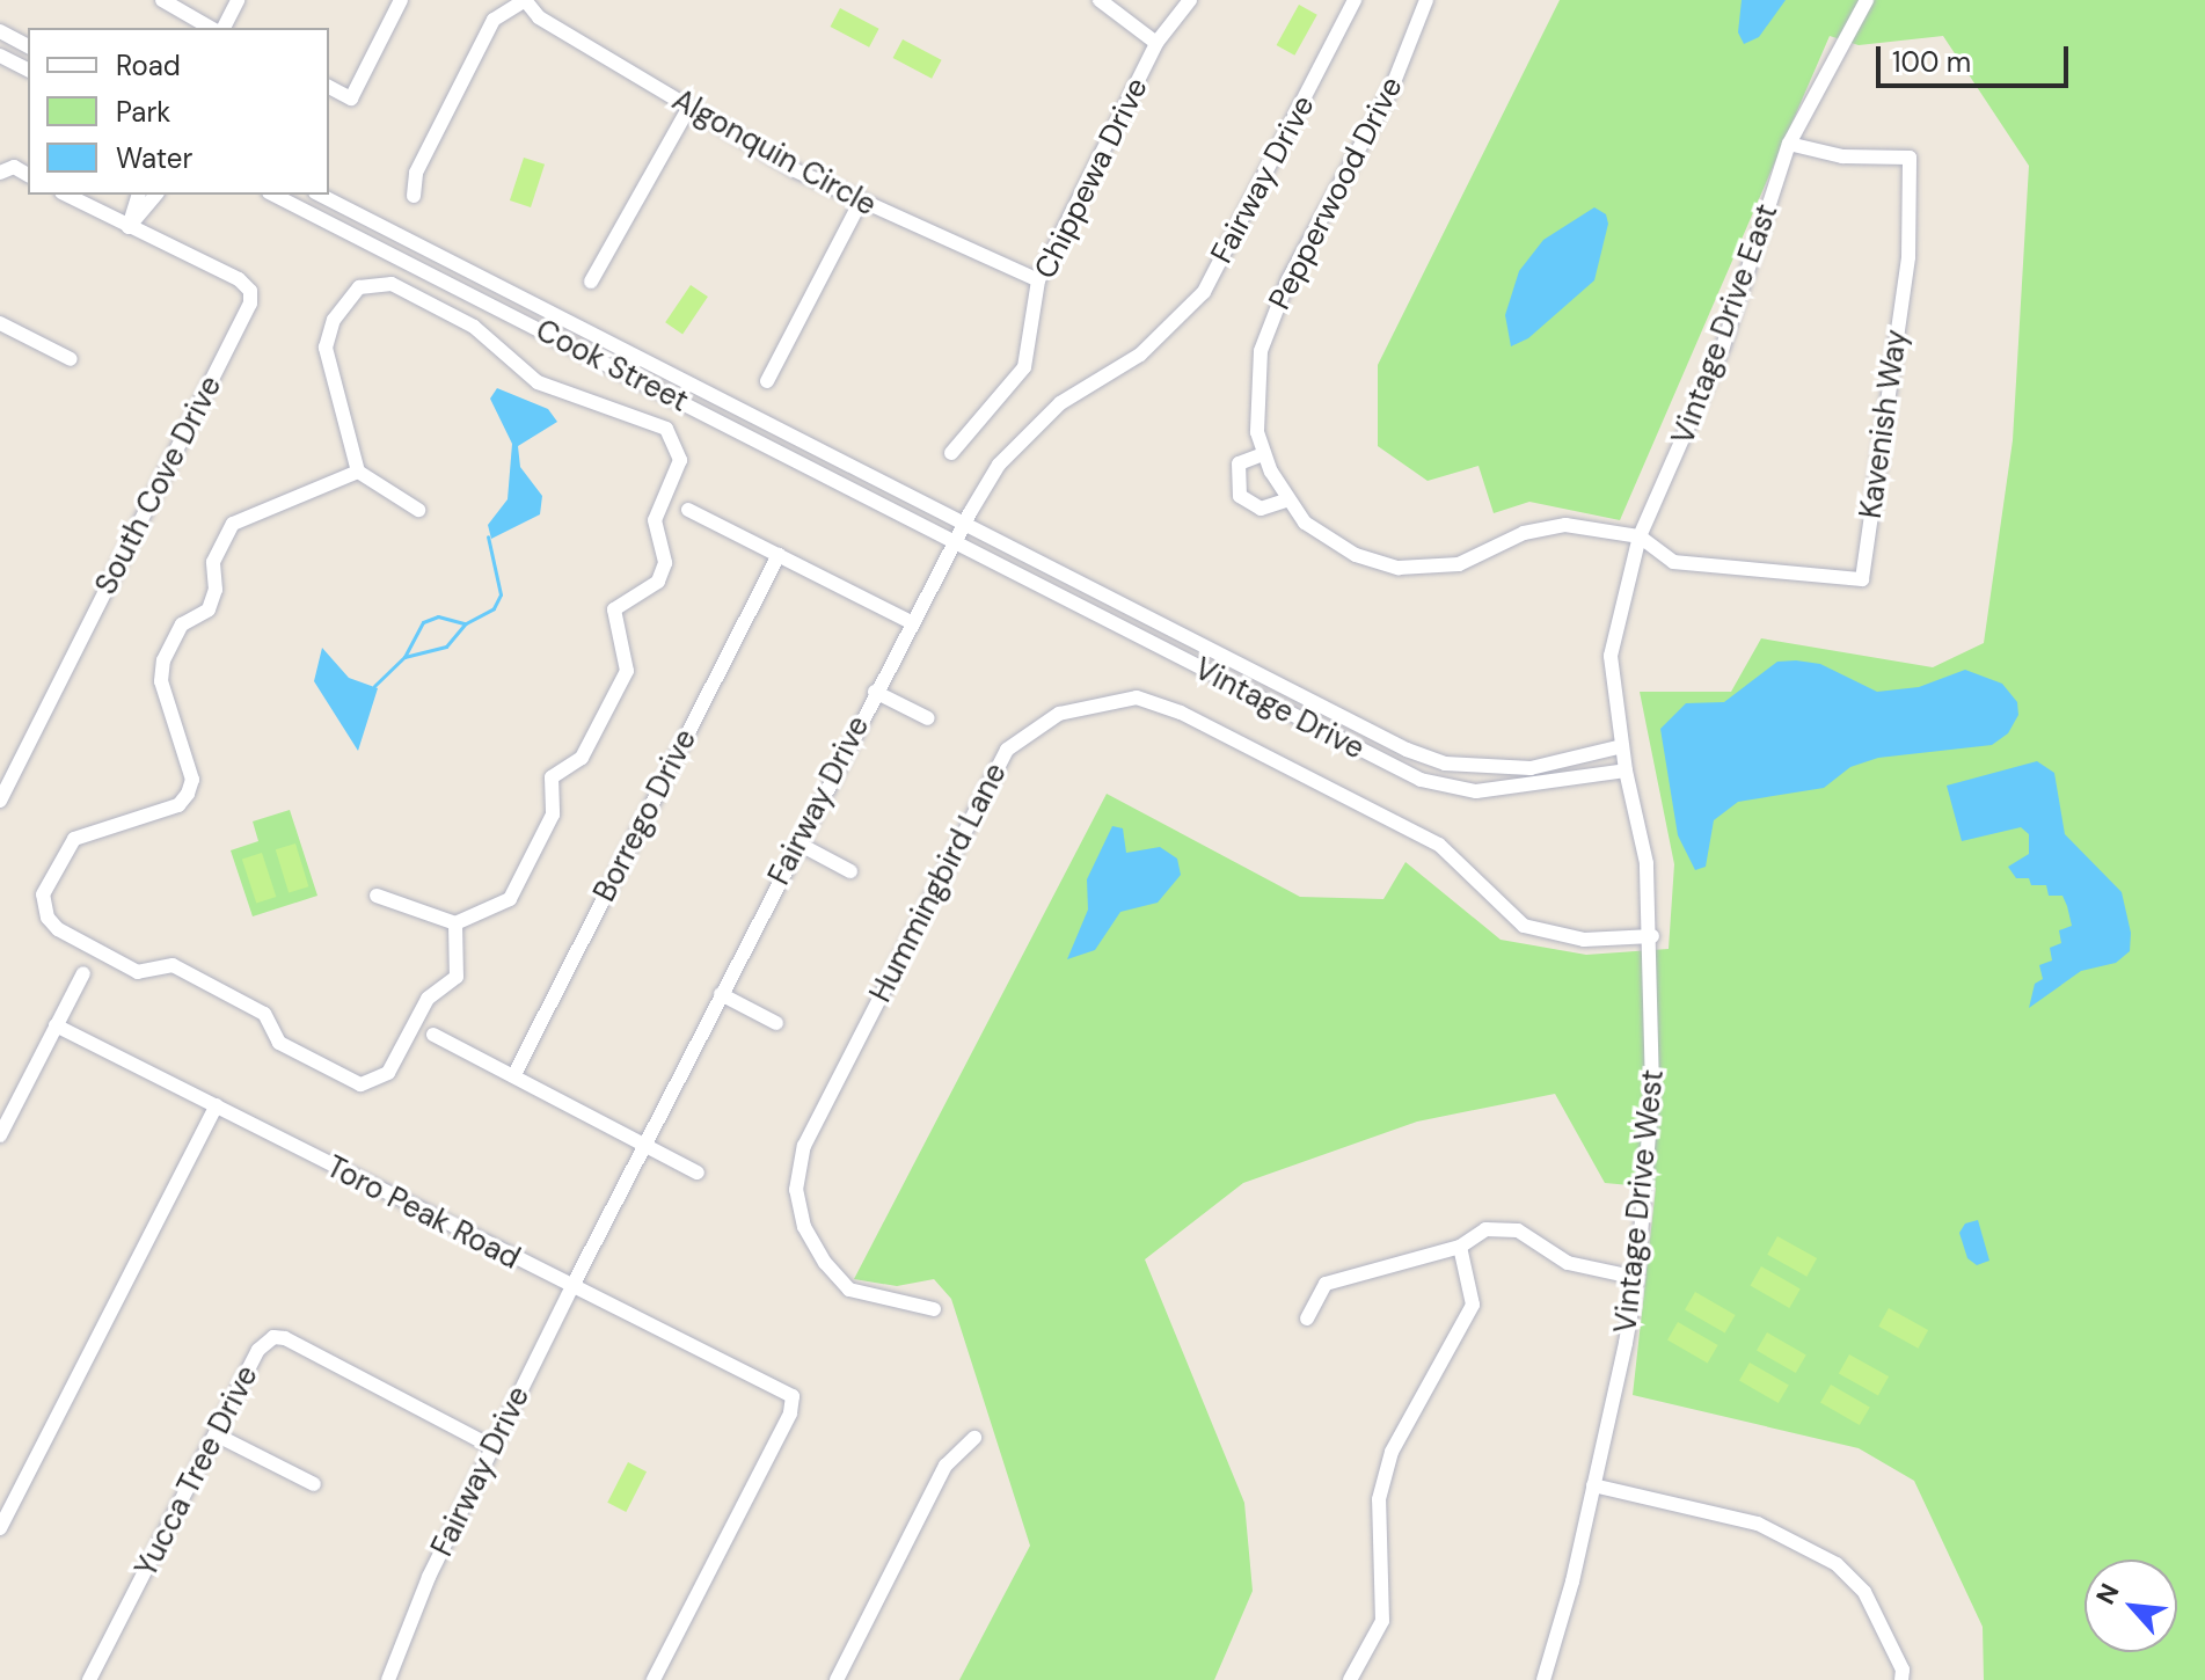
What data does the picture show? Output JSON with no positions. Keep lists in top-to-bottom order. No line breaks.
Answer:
{"streets":{"street":["Algonquin Circle","Chippewa Drive","Fairway Drive","Pepperwood Drive","Vintage Drive East","Cook Street","Kavenish Way","South Cove Drive","Vintage Drive","Borrego Drive","Hummingbird Lane","Vintage Drive West","Toro Peak Road","Yucca Tree Drive"]},"crossings":[["Algonquin Circle","Chippewa Drive"],["Fairway Drive","Cook Street"],["Fairway Drive","Vintage Drive"],["Fairway Drive","Toro Peak Road"],["Fairway Drive","Yucca Tree Drive"],["Pepperwood Drive","Vintage Drive East"],["Pepperwood Drive","Kavenish Way"],["Vintage Drive East","Kavenish Way"],["Vintage Drive East","Vintage Drive"],["Vintage Drive East","Vintage Drive West"],["Cook Street","Vintage Drive"],["Vintage Drive","Vintage Drive West"],["Hummingbird Lane","Vintage Drive West"]],"legend":["Road","Park","Water"],"scale_bar":"100 m","north":"top left"}
